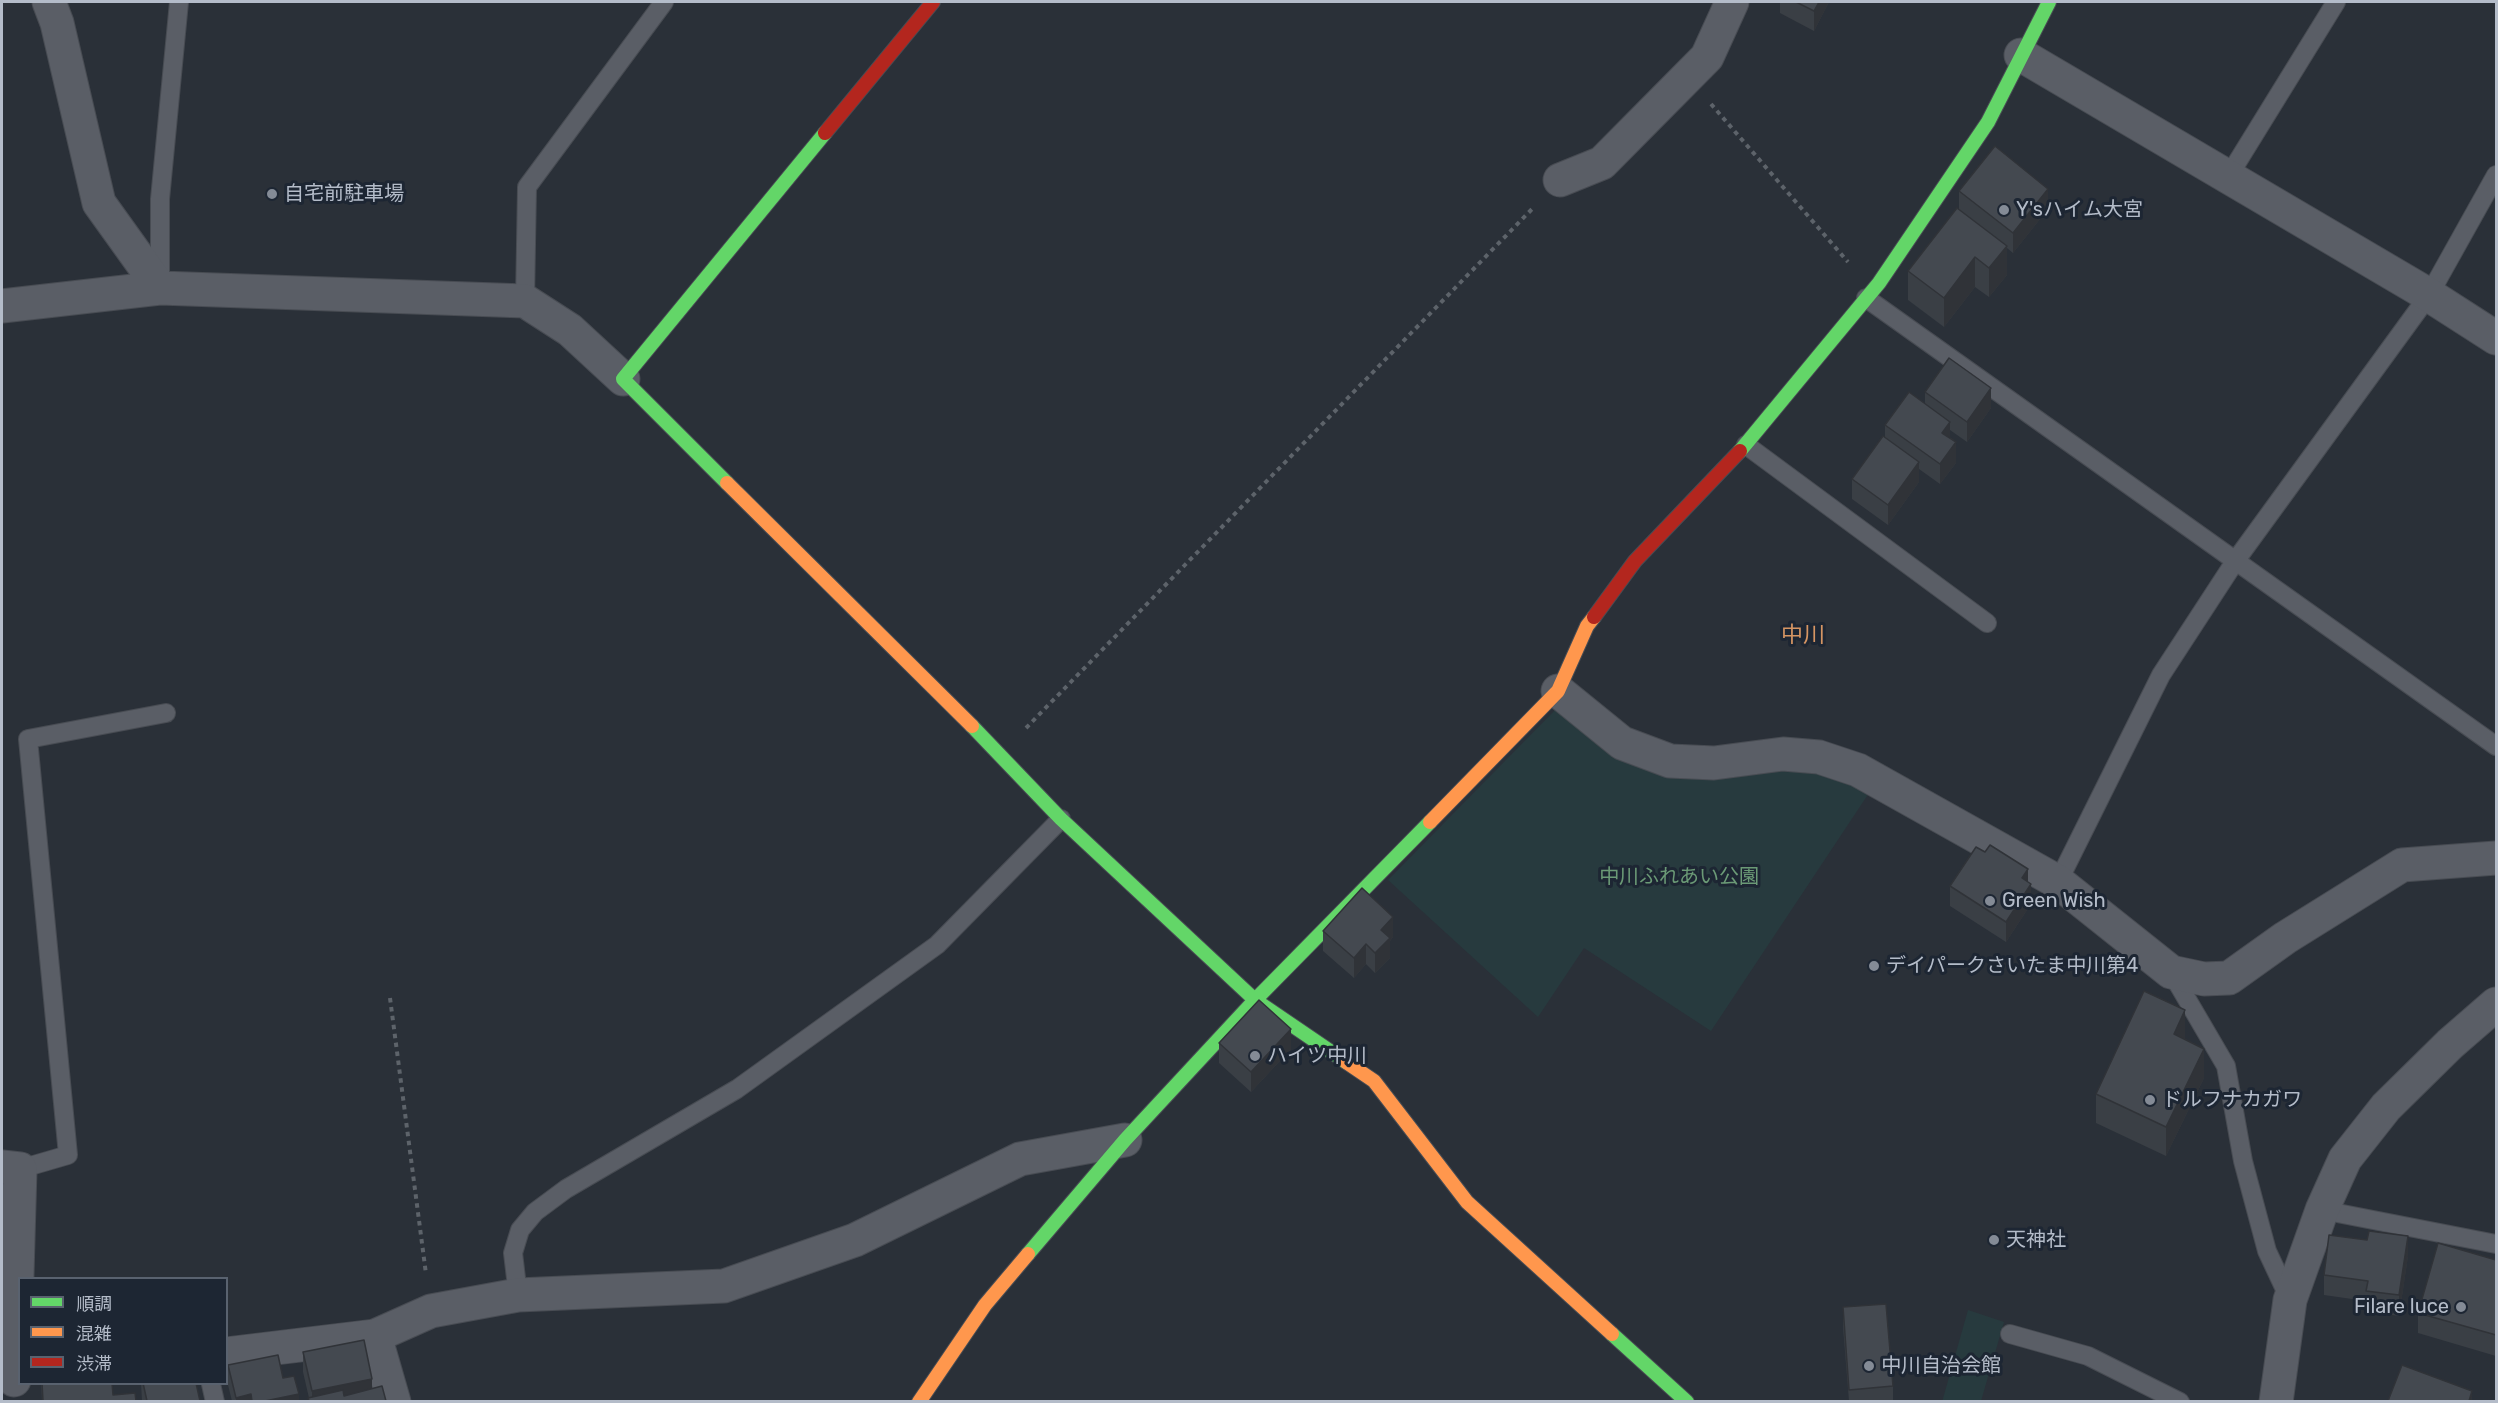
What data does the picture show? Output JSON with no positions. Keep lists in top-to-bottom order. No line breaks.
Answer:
{"districts":["中川"],"parks":["中川ふれあい公園"],"places":["自宅前駐車場","Y'sハイム大宮","Green Wish","デイパークさいたま中川第4","ハイツ中川","ドルフナカガワ","天神社","Filare luce","中川自治会館"],"legend":["順調","混雑","渋滞"]}
